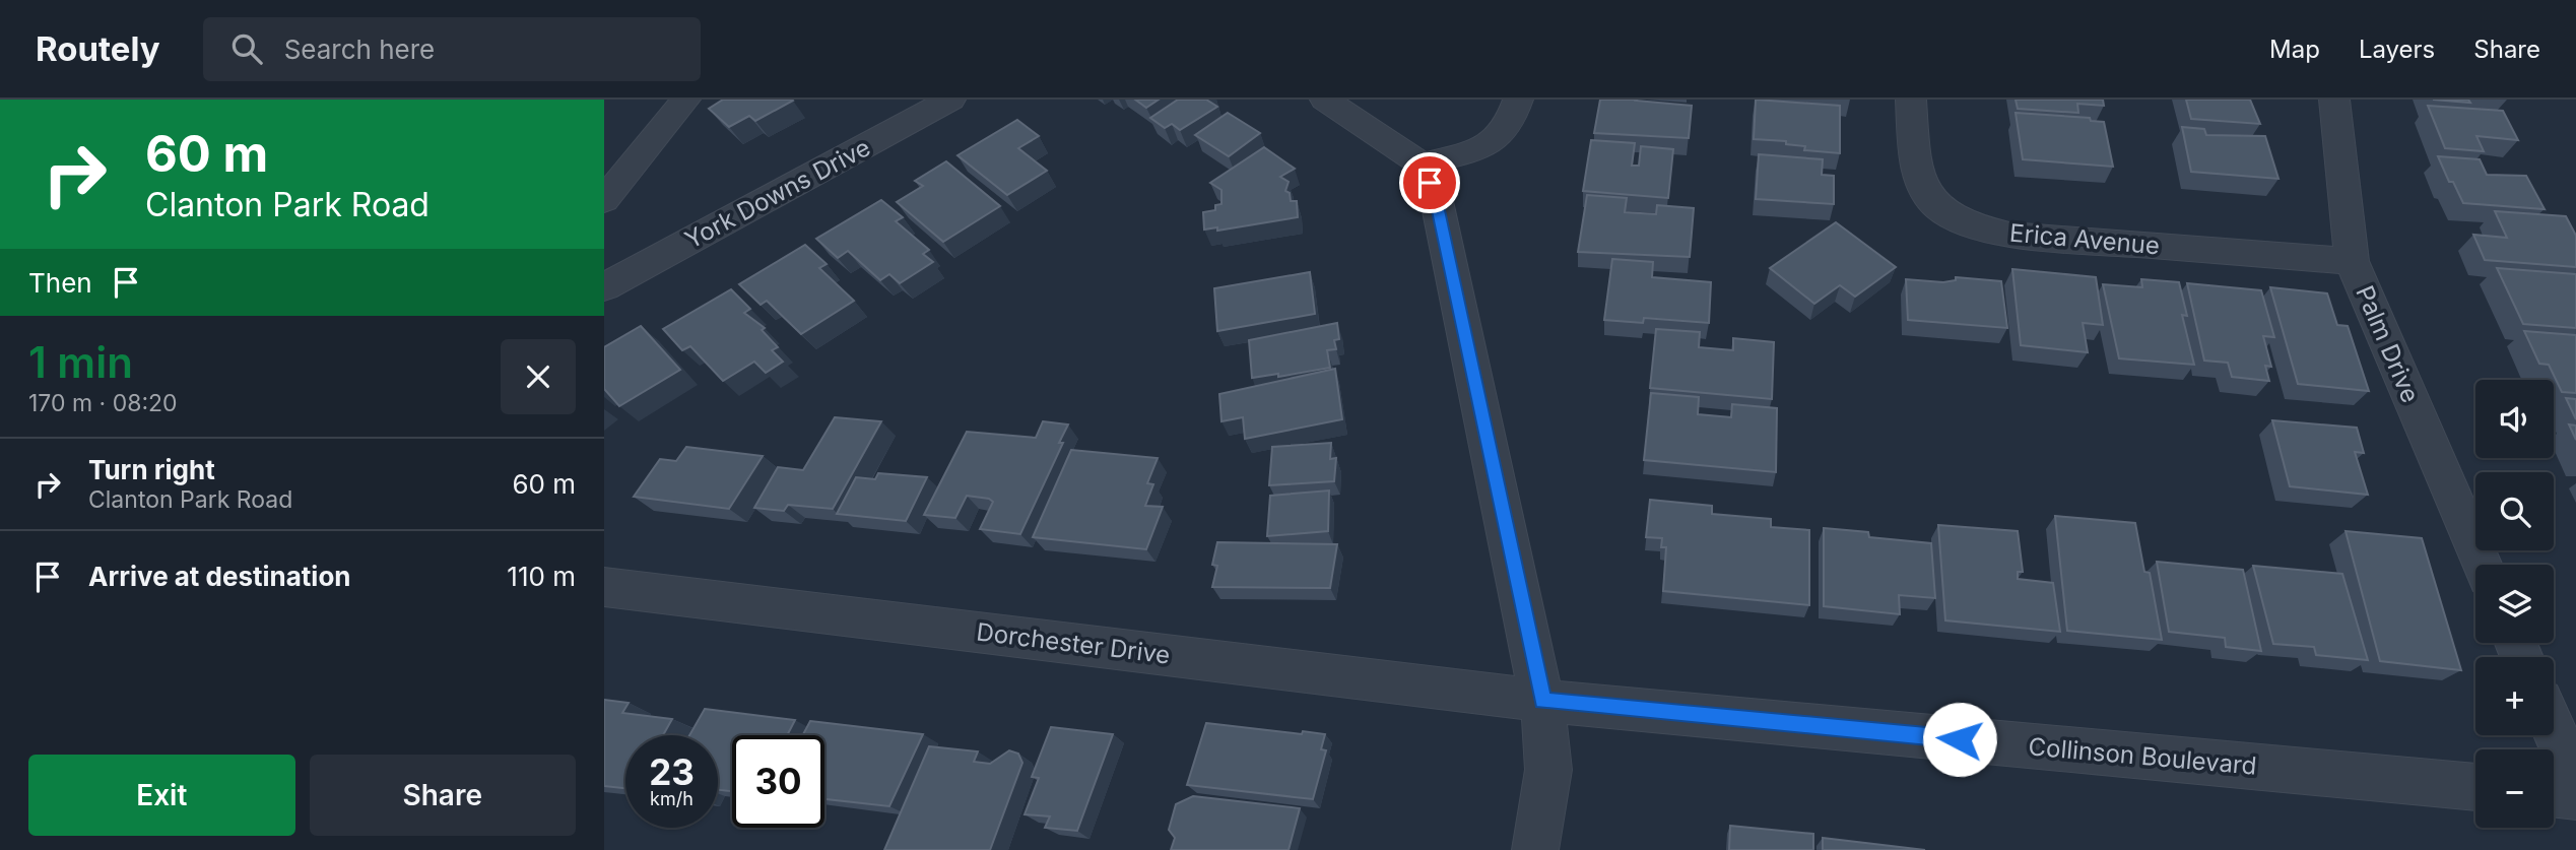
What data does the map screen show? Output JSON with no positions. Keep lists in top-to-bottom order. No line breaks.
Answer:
{"streets":{"street":["York Downs Drive","Erica Avenue","Palm Drive","Dorchester Drive","Collinson Boulevard"]},"crossings":[["Erica Avenue","Palm Drive"],["Dorchester Drive","Collinson Boulevard"]],"page":{"header":"Routely","search":"Search here","nav":["Map","Layers","Share"],"turn":["60 m","Clanton Park Road"],"then":"Then","heading":["1 min","170 m · 08:20"],"map_buttons":["+","−"],"list":[{"name":"Turn right","note":"Clanton Park Road","value":"60 m"},{"name":"Arrive at destination","value":"110 m"}],"speed":"23 km/h","limit":"30","buttons":["Exit","Share"]}}
